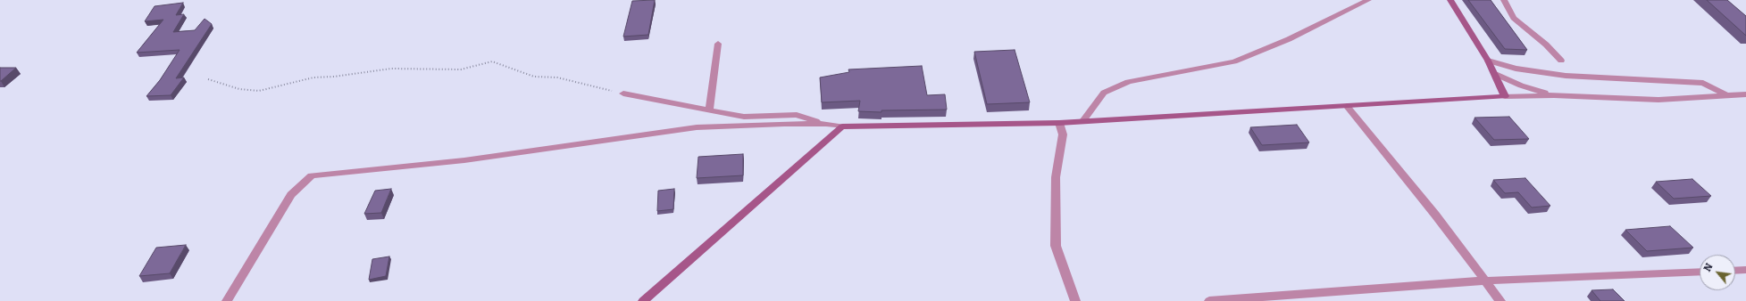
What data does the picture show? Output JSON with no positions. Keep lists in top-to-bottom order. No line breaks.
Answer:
{"north":"top left"}
